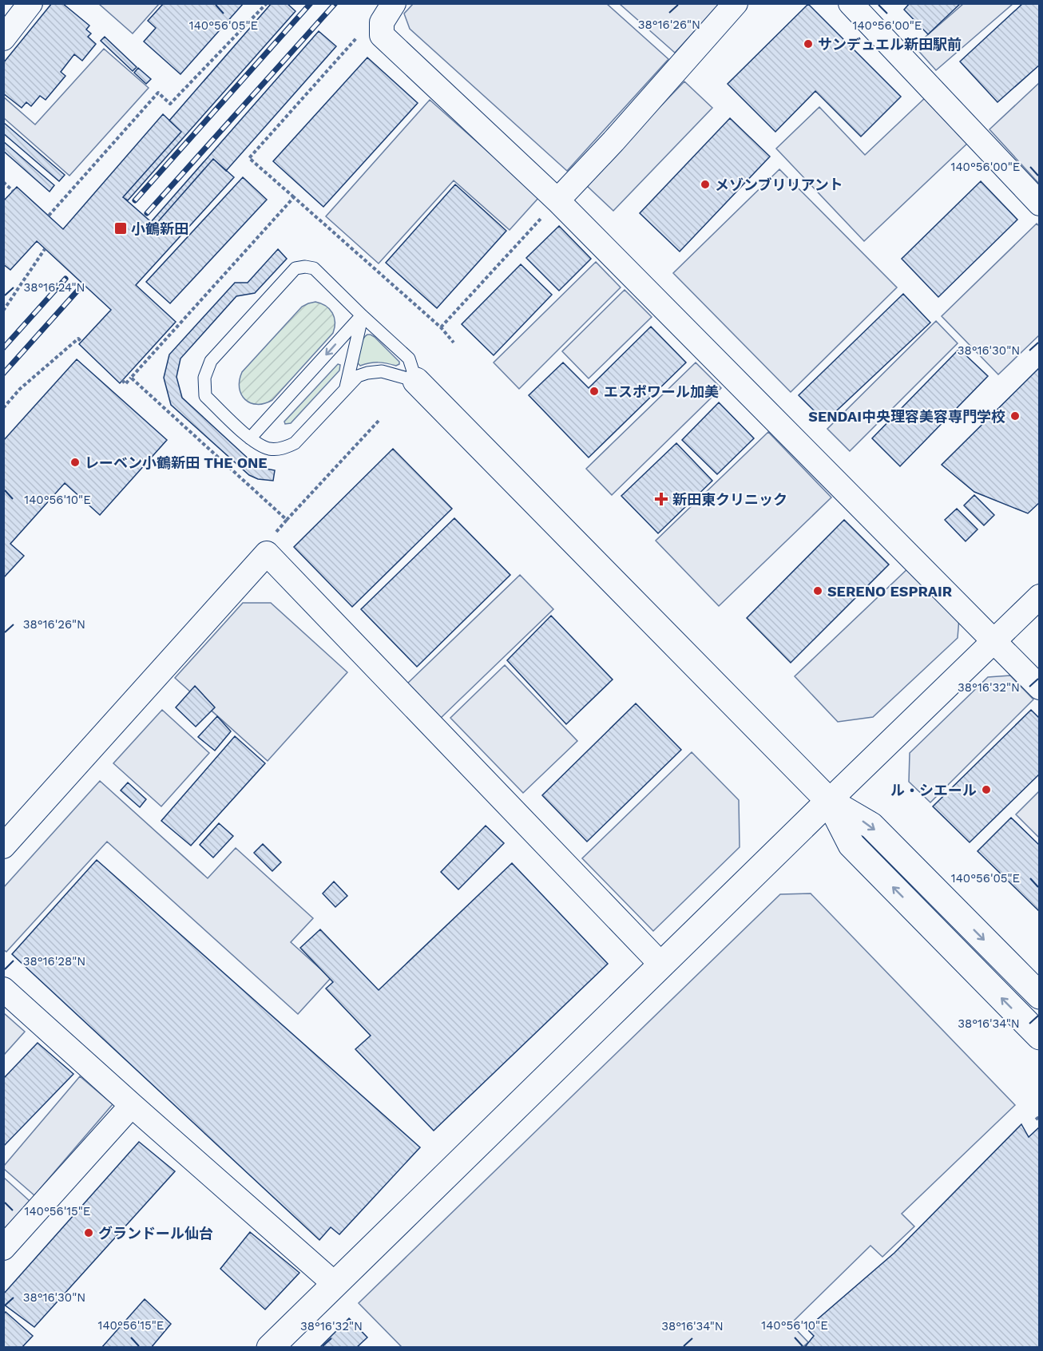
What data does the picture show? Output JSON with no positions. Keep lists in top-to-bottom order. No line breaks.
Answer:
{"places":{"other":["サンデュエル新田駅前","メゾンブリリアント","エスポワール加美","SENDAI中央理容美容専門学校","レーベン小鶴新田 THE ONE","SERENO ESPRAIR","ル・シエール","グランドール仙台"],"transit":["小鶴新田"],"health":["新田東クリニック"]},"coordinates":["38°16'26\"N","140°56'05\"E","140°56'00\"E","38°16'24\"N","38°16'30\"N","140°56'10\"E","38°16'32\"N","38°16'28\"N","38°16'34\"N","140°56'15\"E"]}
